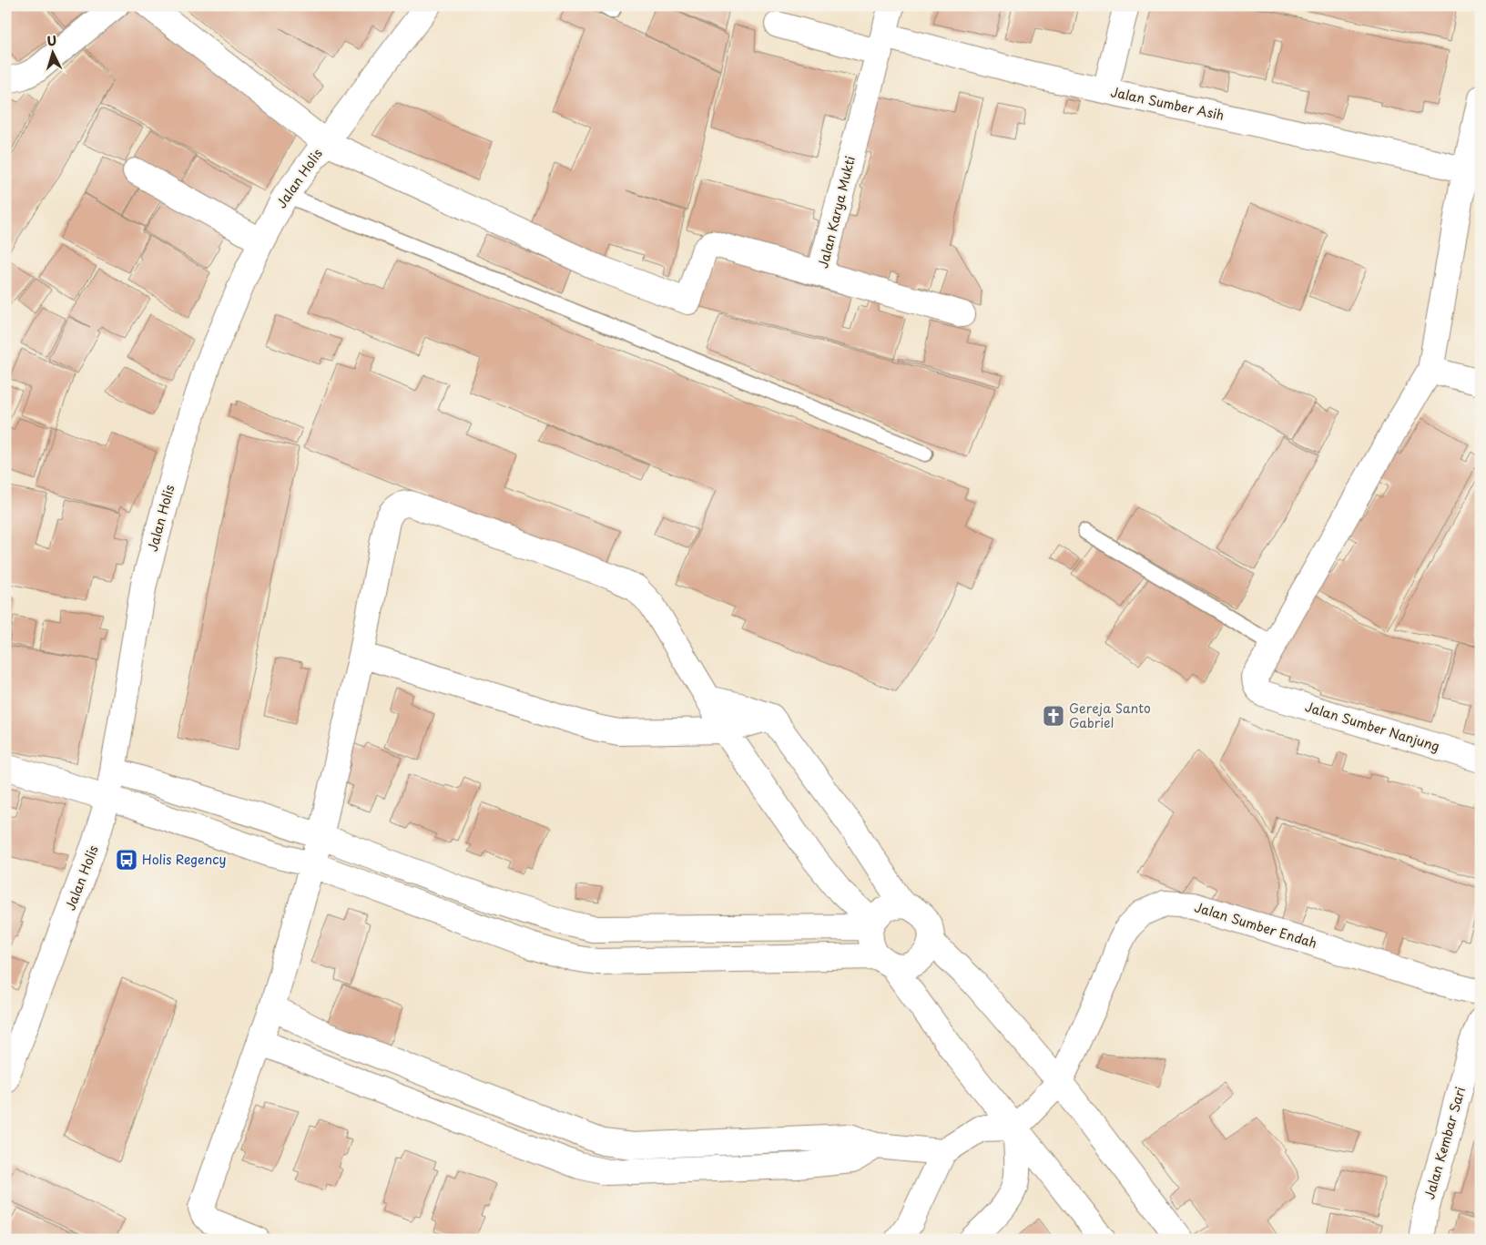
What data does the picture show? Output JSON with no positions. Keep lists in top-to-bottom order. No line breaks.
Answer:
{"streets":{"street":["Jalan Sumber Asih","Jalan Holis","Jalan Karya Mukti","Jalan Sumber Nanjung","Jalan Sumber Endah","Jalan Kembar Sari"]},"crossings":[["Jalan Sumber Asih","Jalan Karya Mukti"]],"places":{"church":["Gereja Santo Gabriel"],"bus stop":["Holis Regency"]},"north":"top"}
